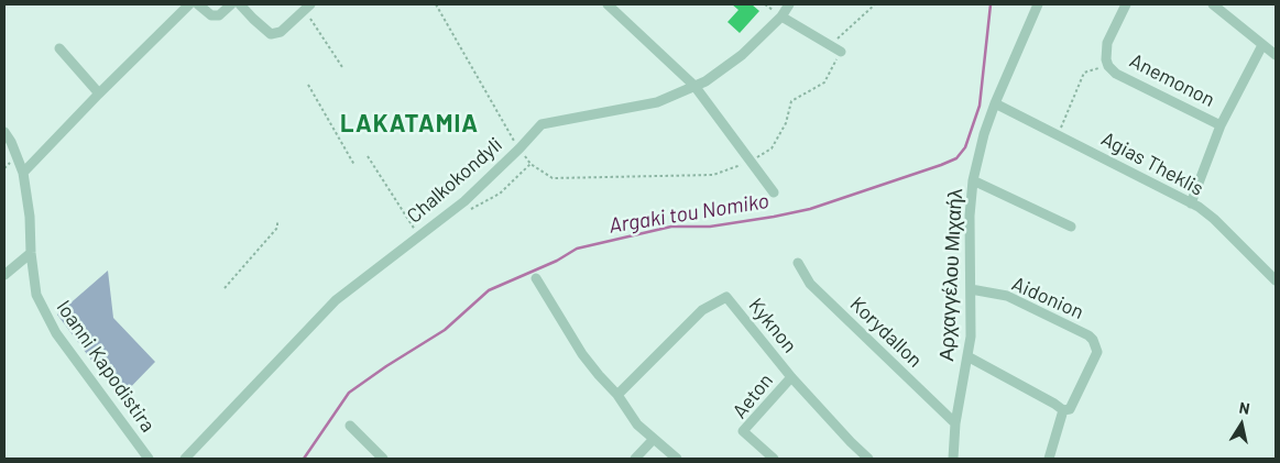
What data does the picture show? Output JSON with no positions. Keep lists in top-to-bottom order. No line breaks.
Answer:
{"streets":{"street":["Anemonon","Agias Theklis","Chalkokondyli","Αρχαγγέλου Μιχαήλ","Aidonion","Kyknon","Korydallon","Ioanni Kapodistira","Aeton"]},"crossings":[["Agias Theklis","Αρχαγγέλου Μιχαήλ"],["Αρχαγγέλου Μιχαήλ","Aidonion"],["Αρχαγγέλου Μιχαήλ","Korydallon"],["Kyknon","Aeton"]],"districts":["LAKATAMIA"],"water":["Argaki tou Nomiko"],"north":"top"}
